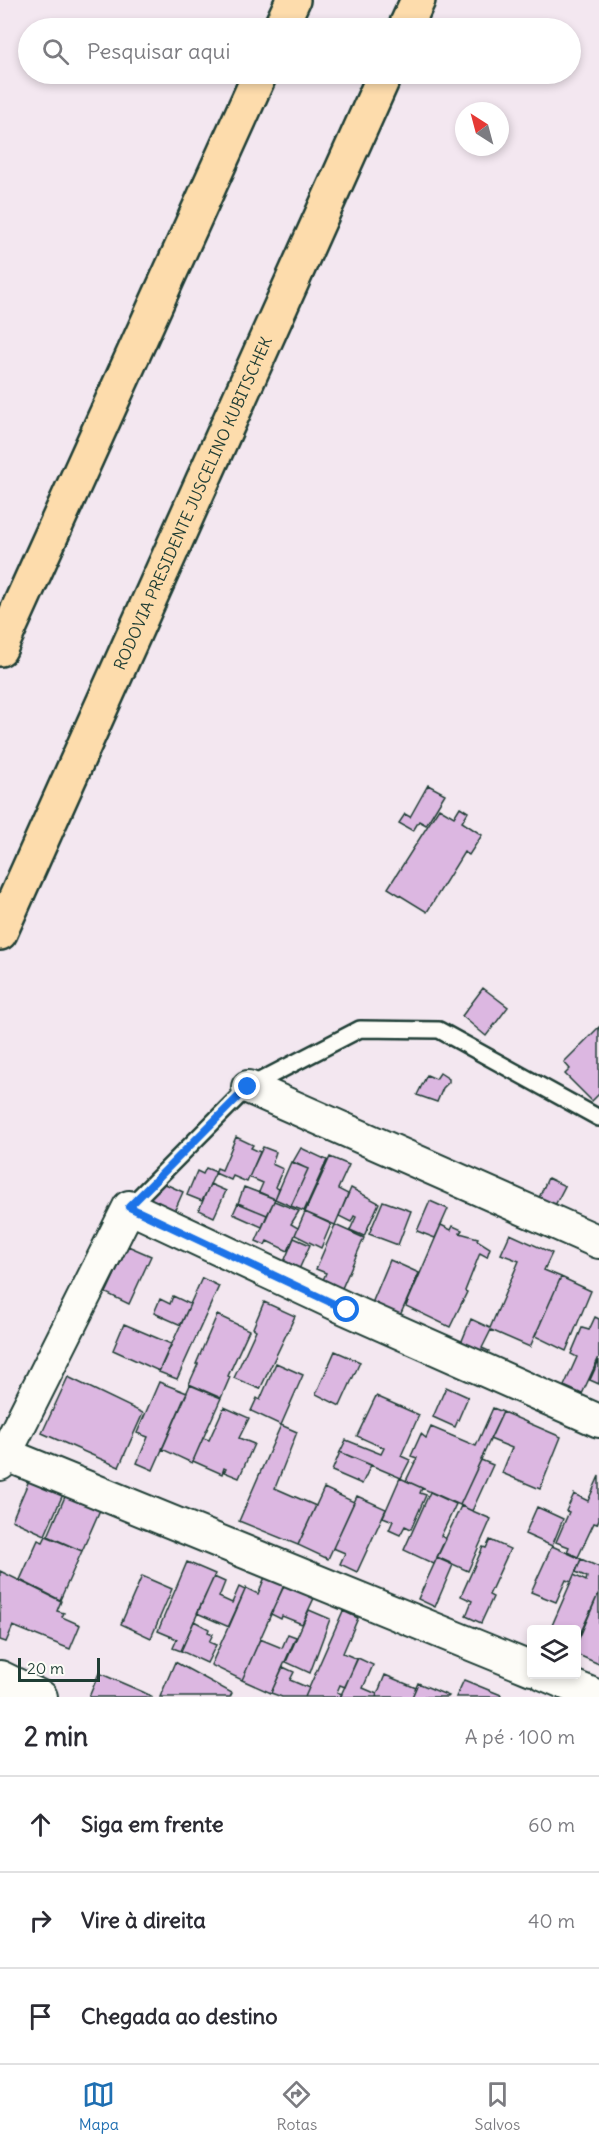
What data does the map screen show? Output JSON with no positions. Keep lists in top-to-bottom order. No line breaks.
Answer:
{"streets":{"highway":["RODOVIA PRESIDENTE JUSCELINO KUBITSCHEK"]},"scale_bar":"20 m","north":"top left","page":{"search":"Pesquisar aqui","scale":"20 m","heading":["2 min","A pé · 100 m"],"list":[["Siga em frente","60 m"],["Vire à direita","40 m"],"Chegada ao destino"],"nav":["Mapa","Rotas","Salvos"]}}
